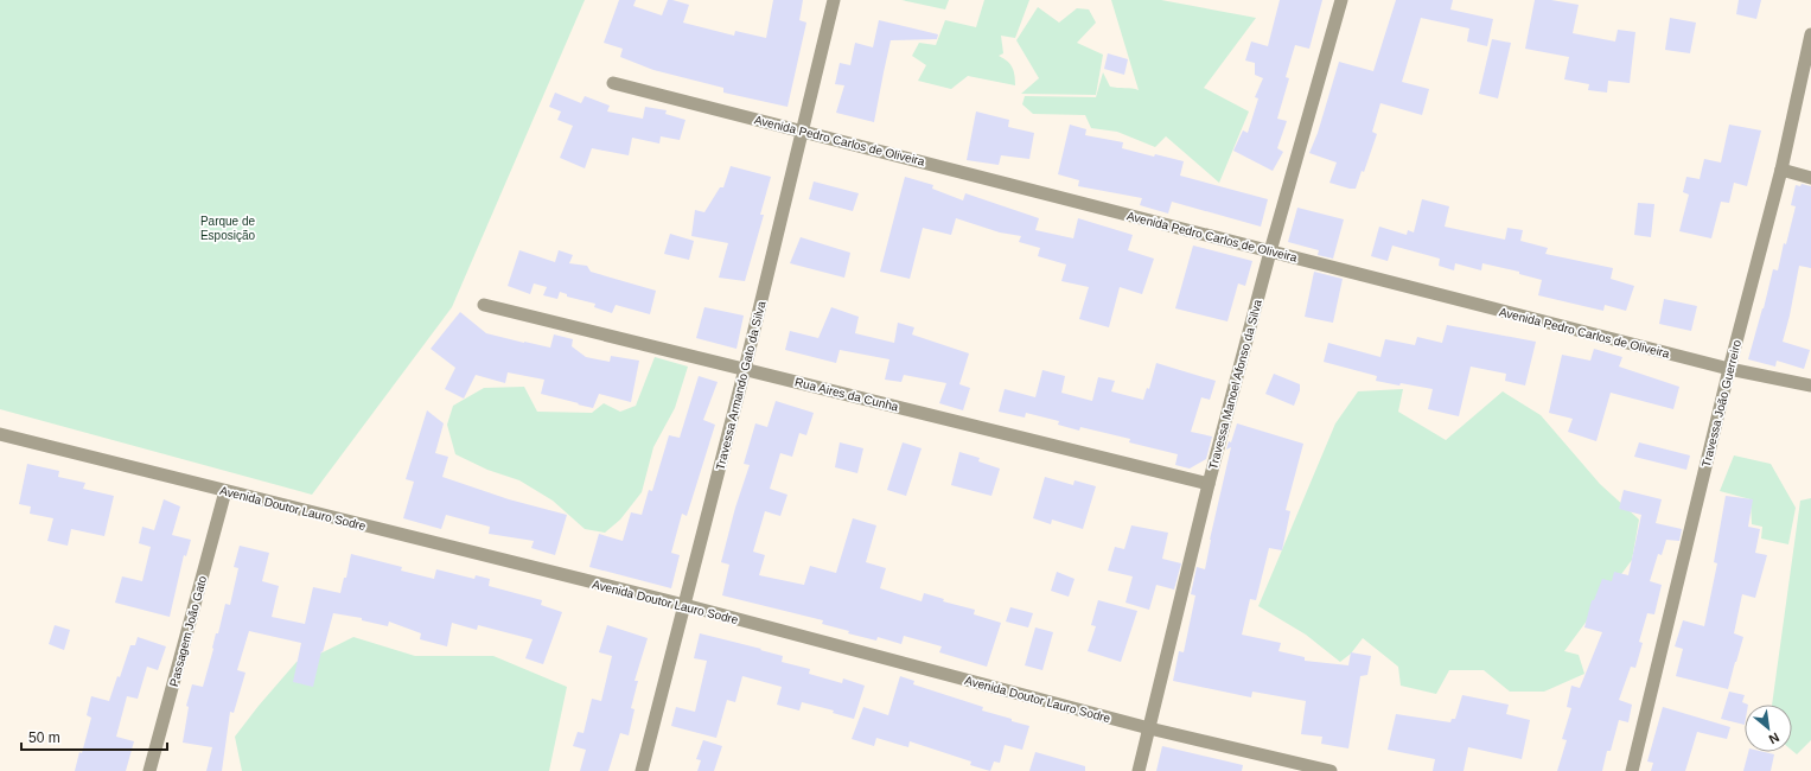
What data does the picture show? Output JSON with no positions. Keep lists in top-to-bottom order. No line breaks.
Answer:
{"streets":{"street":["Avenida Pedro Carlos de Oliveira","Travessa Manoel Afonso da Silva","Travessa Armando Gato da Silva","Rua Aires da Cunha","Travessa João Guerreiro","Avenida Doutor Lauro Sodre","Passagem João Gato"]},"crossings":[["Avenida Pedro Carlos de Oliveira","Travessa Manoel Afonso da Silva"],["Avenida Pedro Carlos de Oliveira","Travessa Armando Gato da Silva"],["Avenida Pedro Carlos de Oliveira","Travessa João Guerreiro"],["Travessa Manoel Afonso da Silva","Rua Aires da Cunha"],["Travessa Manoel Afonso da Silva","Avenida Doutor Lauro Sodre"],["Travessa Armando Gato da Silva","Rua Aires da Cunha"],["Travessa Armando Gato da Silva","Avenida Doutor Lauro Sodre"],["Avenida Doutor Lauro Sodre","Passagem João Gato"]],"parks":["Parque de Esposição"],"scale_bar":"50 m","north":"bottom right"}
